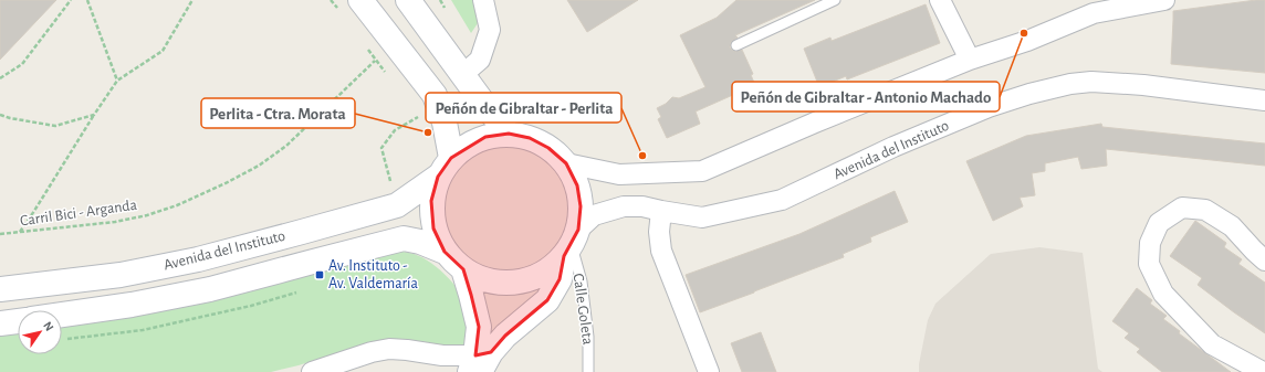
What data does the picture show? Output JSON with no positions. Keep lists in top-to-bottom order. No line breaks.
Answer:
{"streets":{"main road":["Avenida del Instituto"],"lane":["Calle Goleta"],"path":["Carril Bici - Arganda"]},"crossings":[["Avenida del Instituto","Calle Goleta"]],"places":{"other":["Peñón de Gibraltar - Antonio Machado","Perlita - Ctra. Morata","Peñón de Gibraltar - Perlita"],"transit":["Av. Instituto - Av. Valdemaría"]},"north":"top right"}
